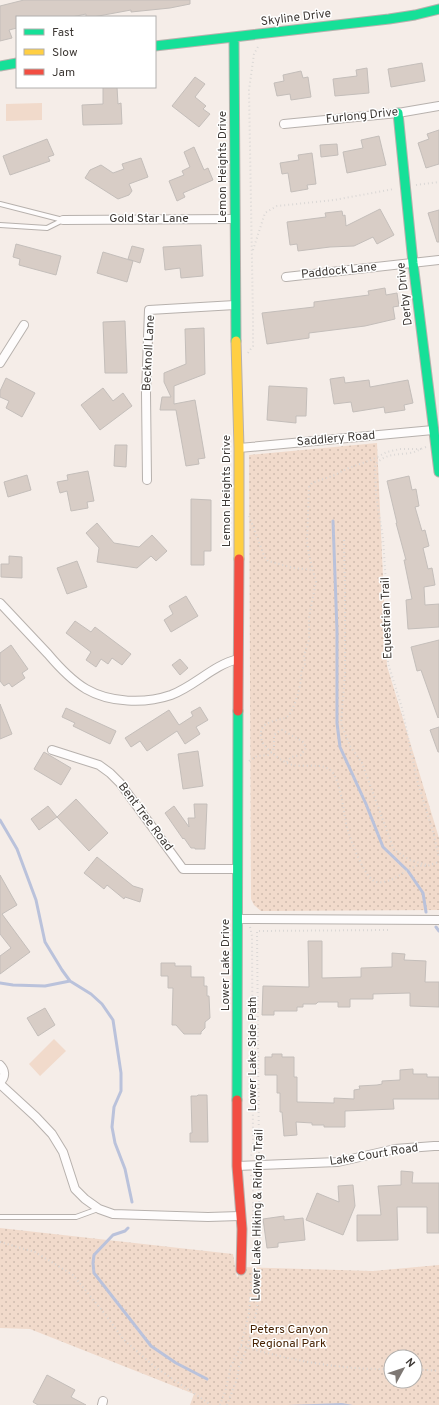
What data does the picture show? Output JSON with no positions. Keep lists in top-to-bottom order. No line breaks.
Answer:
{"streets":{"street":["Skyline Drive","Furlong Drive","Lemon Heights Drive","Gold Star Lane","Paddock Lane","Derby Drive","Becknoll Lane","Saddlery Road","Bent Tree Road","Lower Lake Drive","Lake Court Road"],"path":["Equestrian Trail","Lower Lake Side Path","Lower Lake Hiking & Riding Trail"]},"crossings":[["Skyline Drive","Lemon Heights Drive"],["Furlong Drive","Derby Drive"],["Lemon Heights Drive","Gold Star Lane"],["Lemon Heights Drive","Becknoll Lane"],["Lemon Heights Drive","Saddlery Road"],["Lemon Heights Drive","Lower Lake Drive"],["Paddock Lane","Derby Drive"],["Derby Drive","Saddlery Road"],["Derby Drive","Equestrian Trail"],["Bent Tree Road","Lower Lake Drive"],["Lower Lake Drive","Lake Court Road"],["Lower Lake Side Path","Lake Court Road"],["Lower Lake Side Path","Lower Lake Hiking & Riding Trail"],["Lake Court Road","Lower Lake Hiking & Riding Trail"]],"parks":["Peters Canyon Regional Park"],"legend":["Fast","Slow","Jam"],"north":"top right"}
